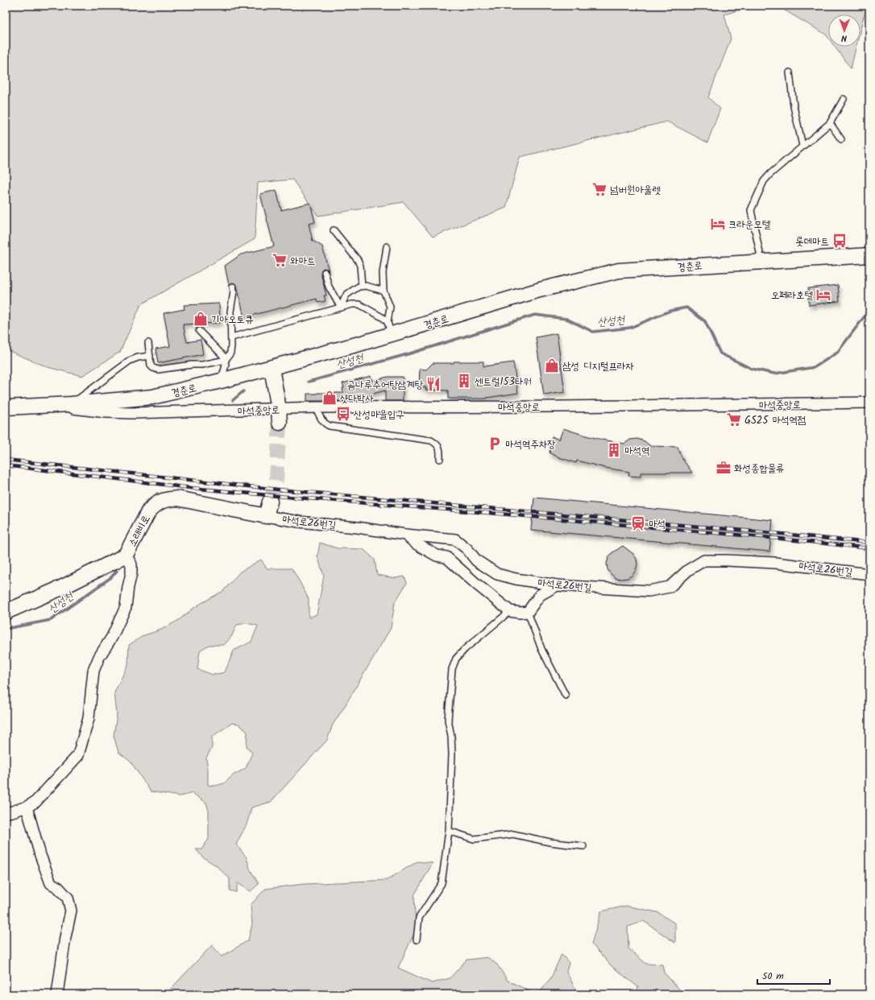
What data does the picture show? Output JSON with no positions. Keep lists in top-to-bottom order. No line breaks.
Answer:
{"streets":{"street":["경춘로","마석중앙로","마석로26번길","소래비로"]},"crossings":[["경춘로","마석중앙로"],["마석로26번길","소래비로"]],"water":["산성천"],"places":{"supermarket":["넘버원아울렛","와마트","GS25 마석역점"],"hotel":["크라운모텔","오페라호텔"],"bus stop":["롯데마트","산성마을입구"],"shop":["기아오토큐","삼성 디지털프라자","샷다박사"],"building":["센트럴153타워","마석역"],"restaurant":["곰나루추어탕삼계탕"],"parking":["마석역주차장"],"office":["화성종합물류"],"station":["마석"]},"scale_bar":"50 m","north":"bottom"}
